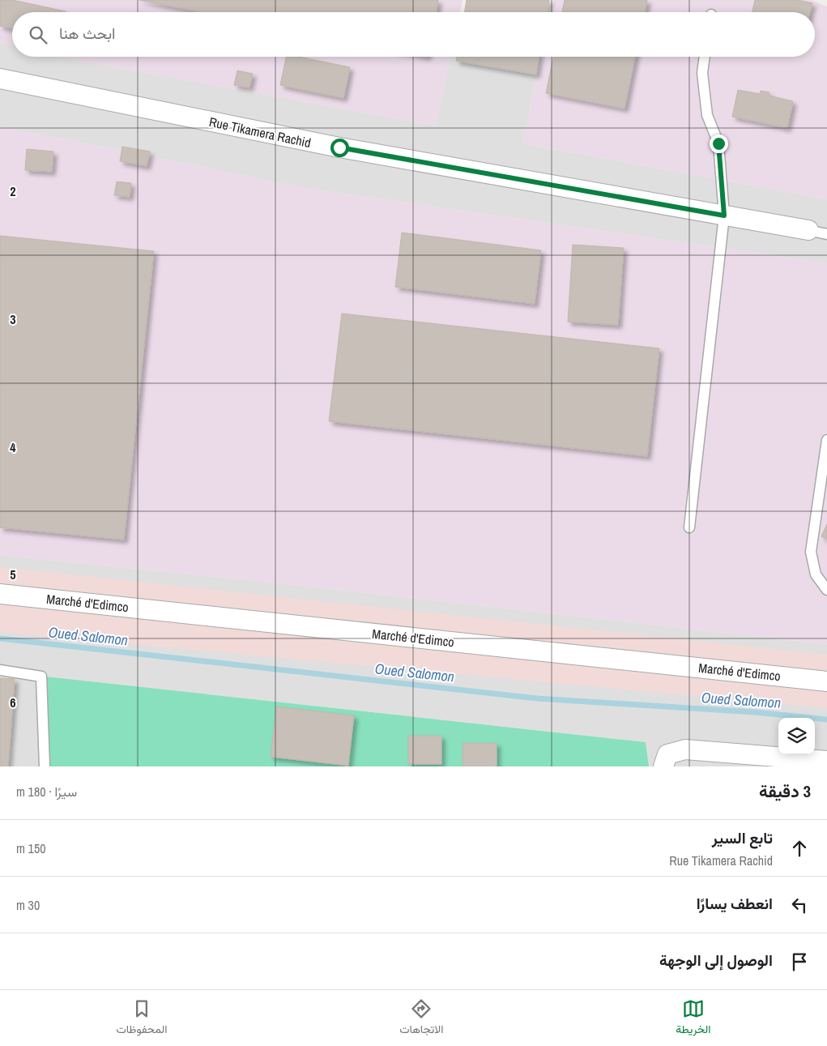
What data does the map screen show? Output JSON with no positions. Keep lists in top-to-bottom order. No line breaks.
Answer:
{"streets":{"street":["Rue Tikamera Rachid","Marché d'Edimco"]},"water":["Oued Salomon"],"page":{"search":"ابحث هنا","heading":["3 دقيقة","سيرًا · 180 m"],"list":[["تابع السير","Rue Tikamera Rachid","150 m"],["انعطف يسارًا","30 m"],"الوصول إلى الوجهة"],"nav":["الخريطة","الاتجاهات","المحفوظات"]},"grid":{"rows":["2","3","4","5","6"]}}
